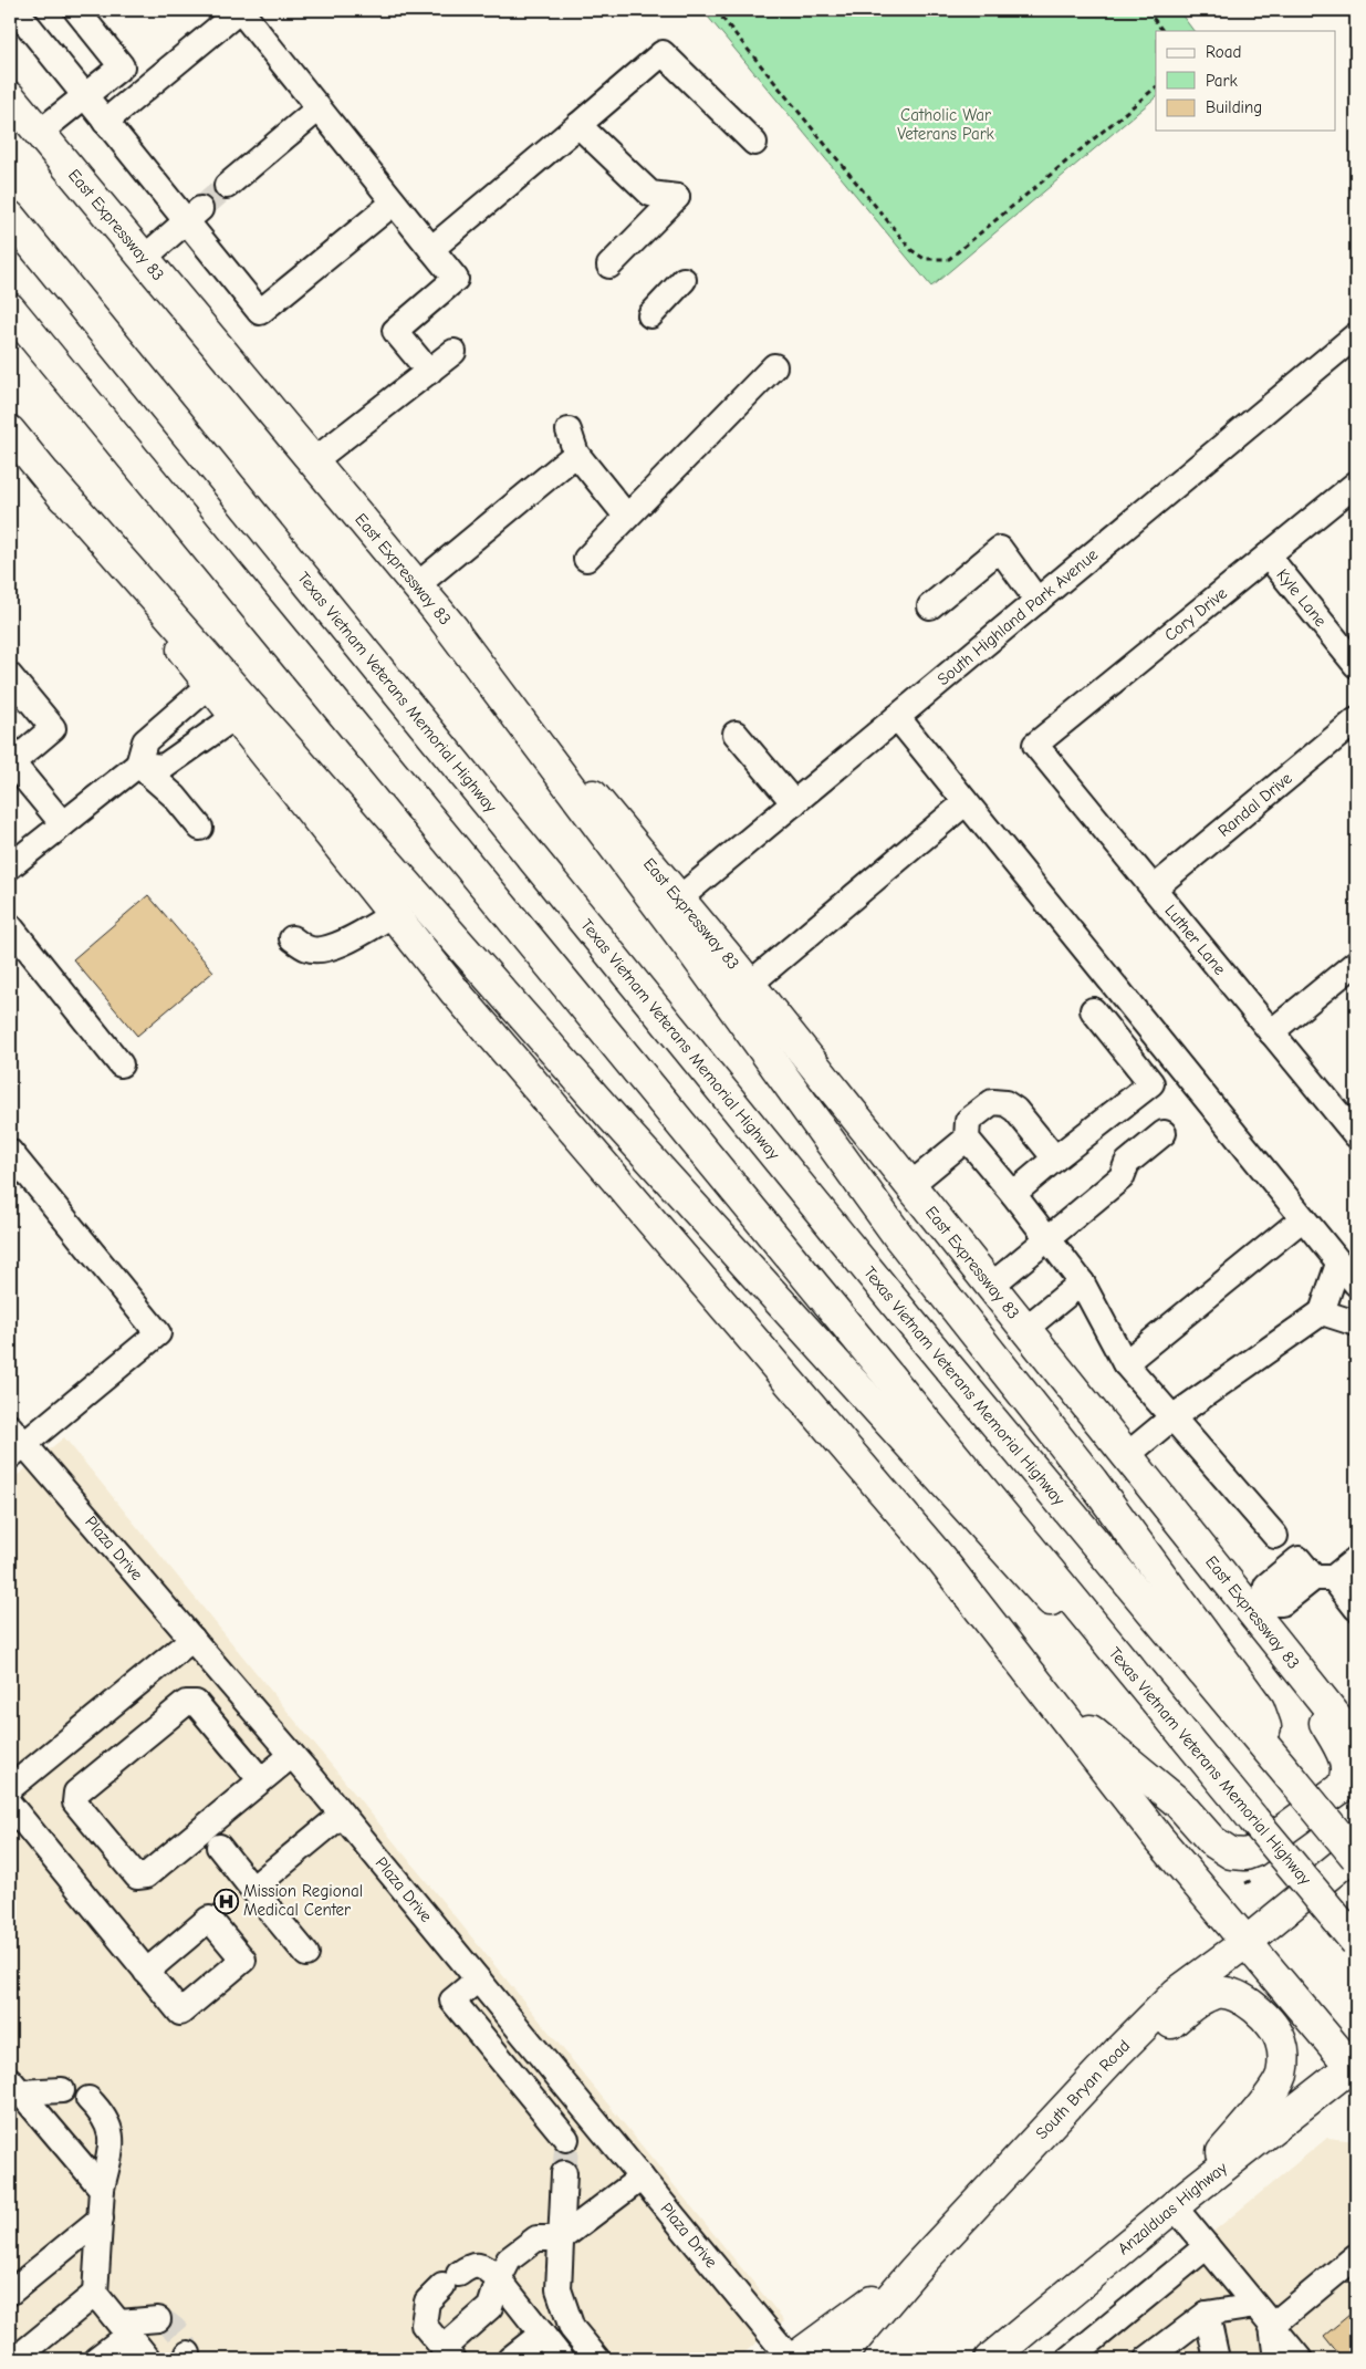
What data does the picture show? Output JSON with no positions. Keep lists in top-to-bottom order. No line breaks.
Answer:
{"streets":{"main road":["East Expressway 83","Texas Vietnam Veterans Memorial Highway","South Bryan Road","Anzalduas Highway"],"street":["Kyle Lane","Cory Drive","South Highland Park Avenue","Randal Drive","Luther Lane","Plaza Drive"]},"crossings":[["East Expressway 83","South Highland Park Avenue"],["Kyle Lane","Cory Drive"],["Cory Drive","Luther Lane"],["Randal Drive","Luther Lane"]],"parks":["Catholic War Veterans Park"],"places":{"hospital":["Mission Regional Medical Center"]},"legend":["Road","Park","Building"]}
